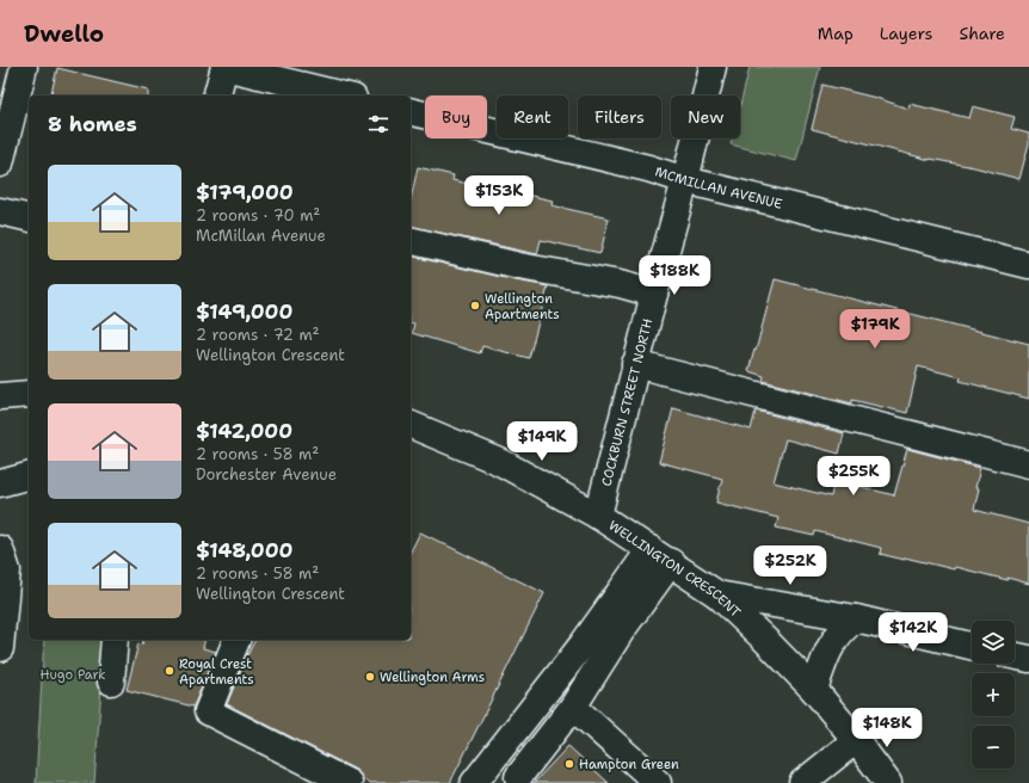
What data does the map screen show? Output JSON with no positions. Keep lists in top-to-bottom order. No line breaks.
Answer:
{"streets":{"street":["MCMILLAN AVENUE","COCKBURN STREET NORTH","WELLINGTON CRESCENT"]},"crossings":[["MCMILLAN AVENUE","COCKBURN STREET NORTH"],["COCKBURN STREET NORTH","WELLINGTON CRESCENT"]],"parks":["Hugo Park"],"places":["Wellington Apartments","Royal Crest Apartments","Wellington Arms","Hampton Green"],"page":{"header":"Dwello","nav":["Map","Layers","Share"],"chip":["Buy","Rent","Filters","New"],"heading":"8 homes","list":[{"name":"$179,000","note":"2 rooms · 70 m² · McMillan Avenue"},{"name":"$149,000","note":"2 rooms · 72 m² · Wellington Crescent"},{"name":"$142,000","note":"2 rooms · 58 m² · Dorchester Avenue"},{"name":"$148,000","note":"2 rooms · 58 m² · Wellington Crescent"}],"price":["$153K","$188K","$179K","$149K","$255K","$252K","$142K","$148K"],"map_buttons":["+","−"]}}
